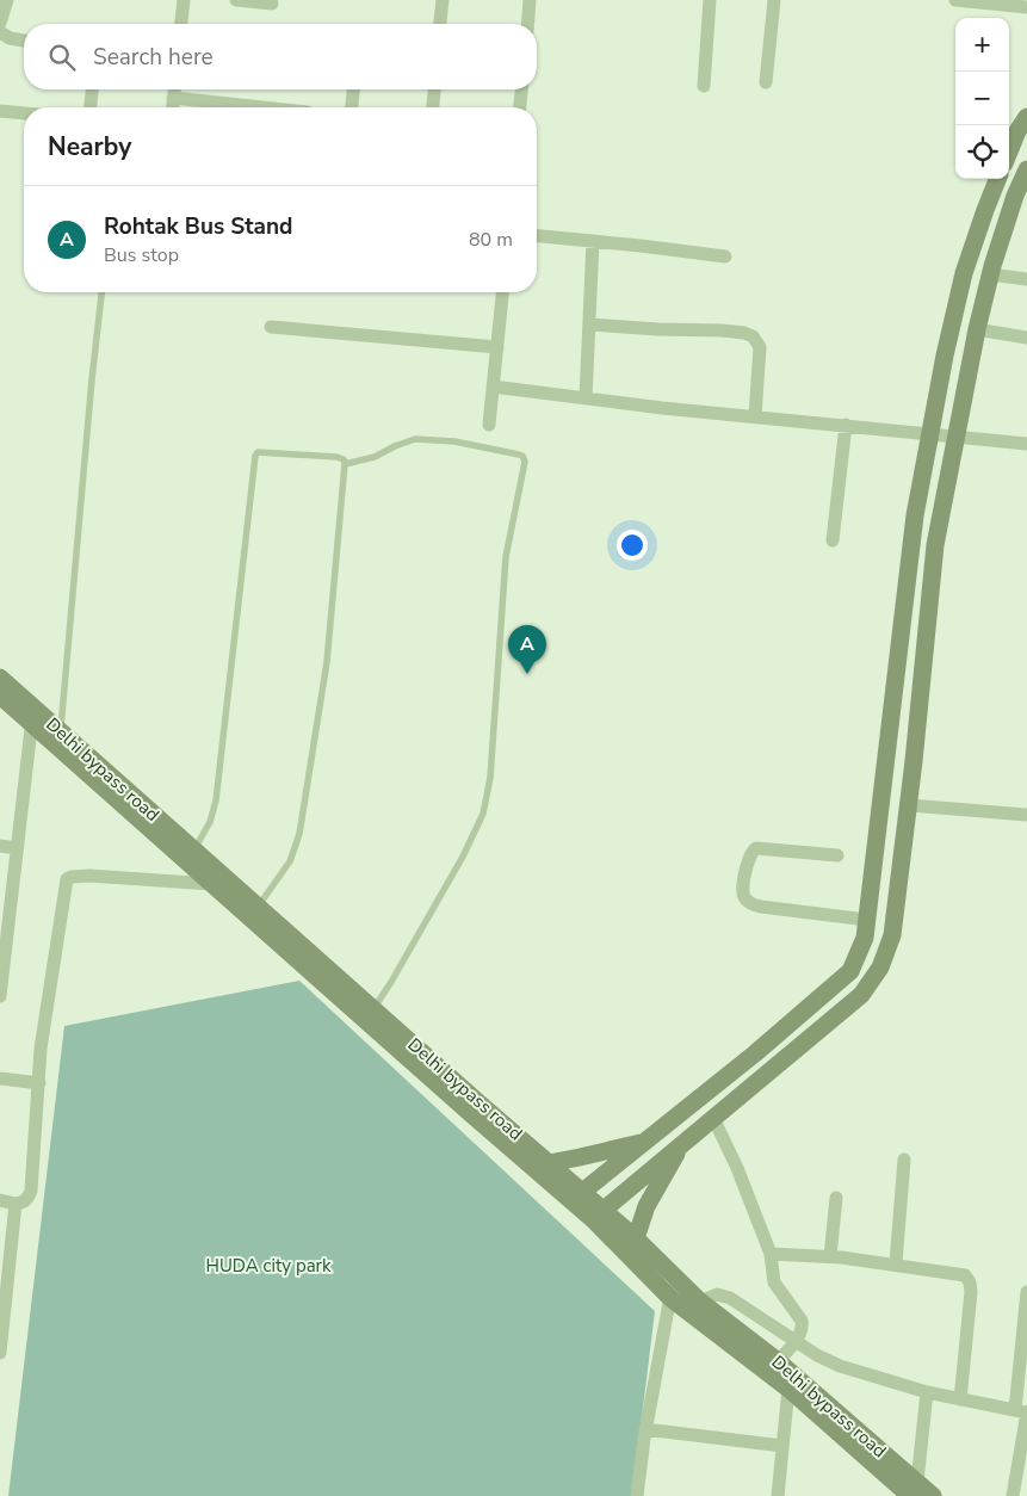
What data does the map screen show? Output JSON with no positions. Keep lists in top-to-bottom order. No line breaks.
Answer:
{"streets":{"main road":["Delhi bypass road"]},"parks":["HUDA city park"],"page":{"map_buttons":["+","−"],"search":"Search here","heading":"Nearby","list":[{"mark":"A","name":"Rohtak Bus Stand","note":"Bus stop","value":"80 m"}],"pins":"A"}}
